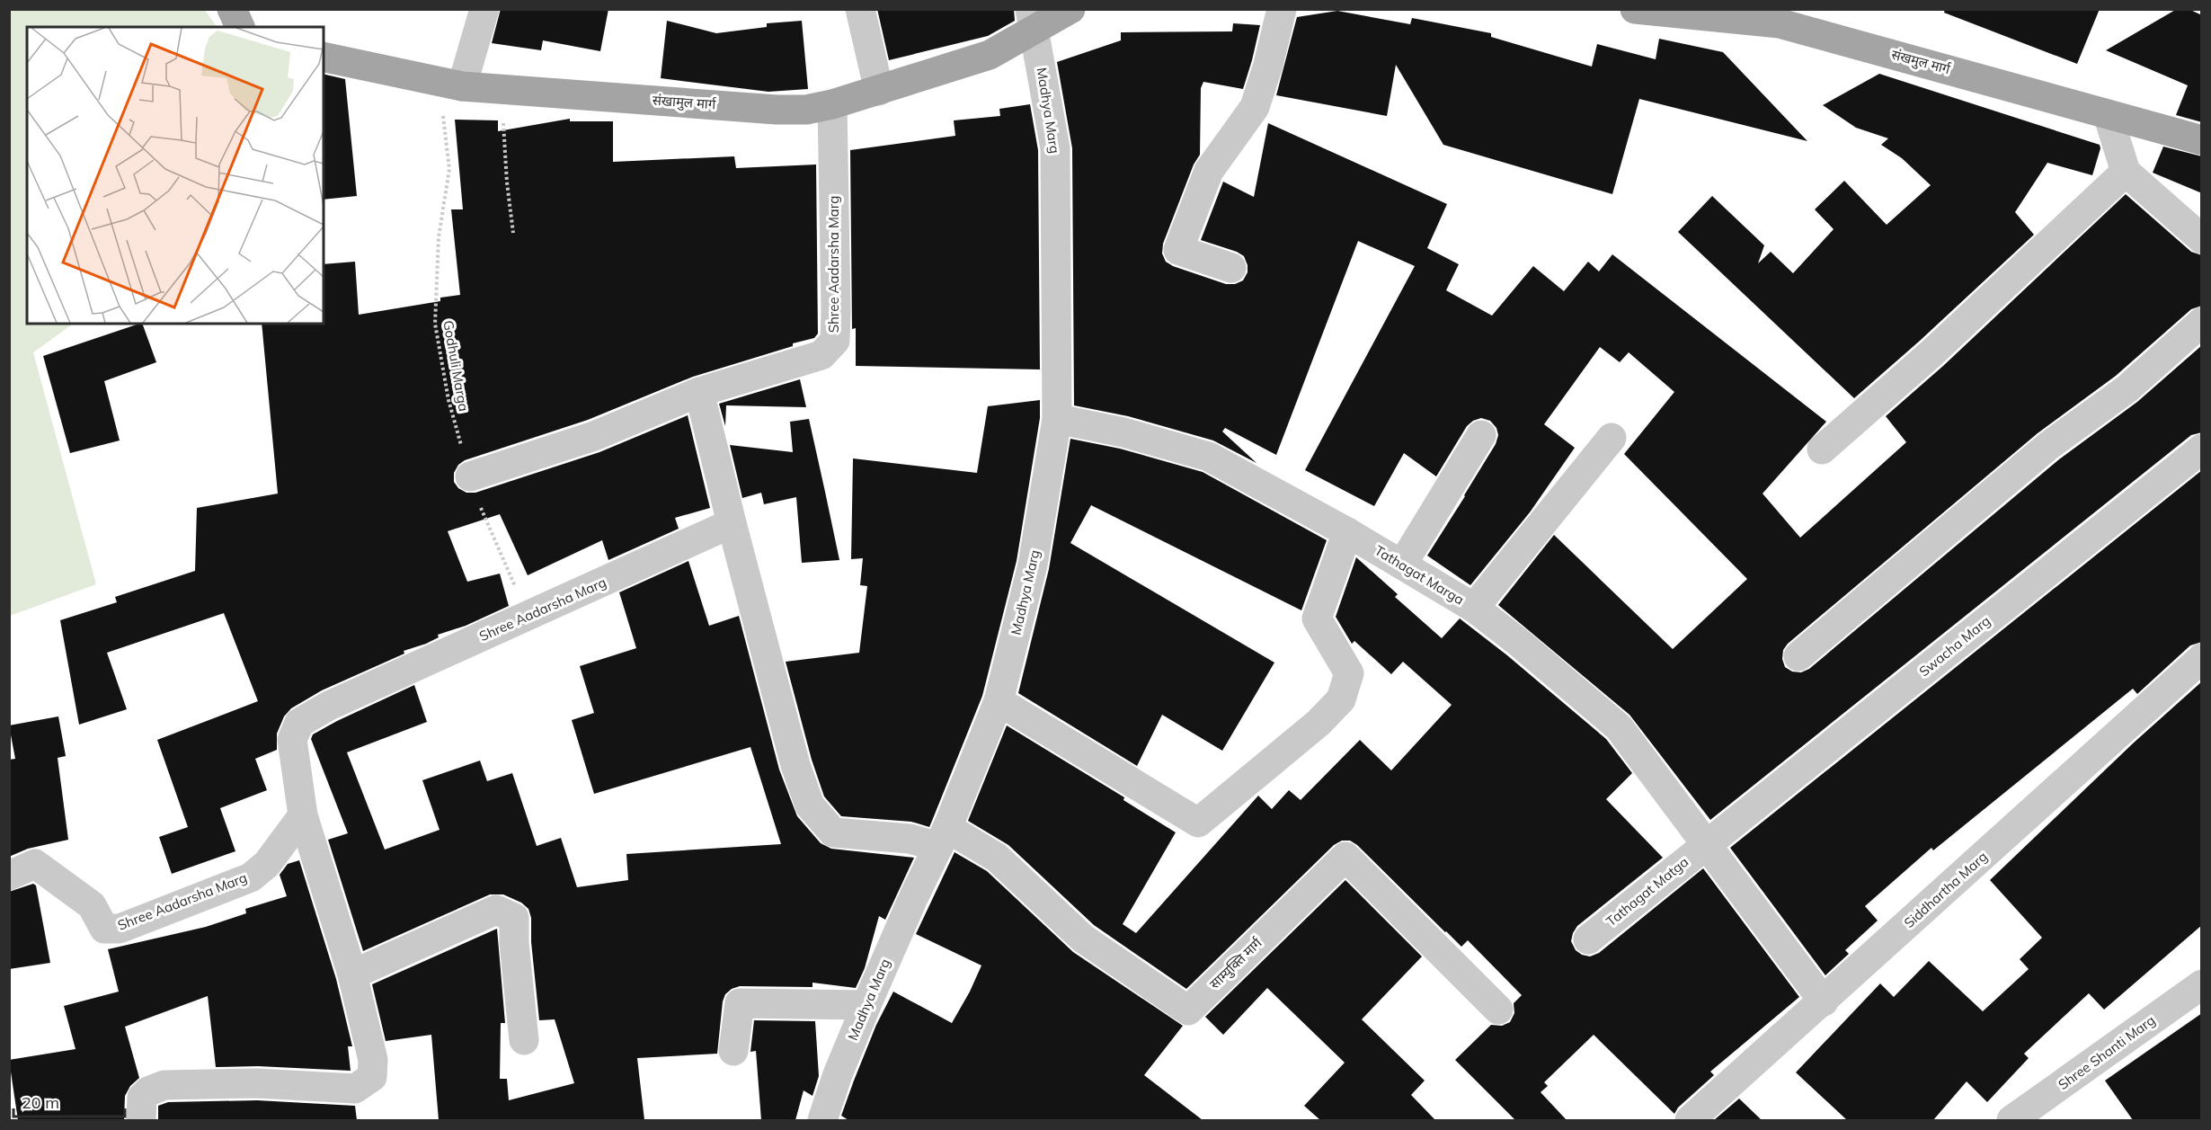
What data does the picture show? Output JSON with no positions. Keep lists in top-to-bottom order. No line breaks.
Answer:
{"streets":{"main road":["संखमुल मार्ग","संखामुल मार्ग"],"street":["Madhya Marg","Shree Aadarsha Marg","Tathagat Marga","Swacha Marg","Siddhartha Marg","Tathagat Matga","साम्युक्ति मार्ग","Shree Shanti Marg"],"path":["Godhuli Marga"]},"crossings":[["संखामुल मार्ग","Madhya Marg"],["संखामुल मार्ग","Shree Aadarsha Marg"],["संखामुल मार्ग","Godhuli Marga"],["Madhya Marg","Tathagat Marga"],["Madhya Marg","साम्युक्ति मार्ग"],["Shree Aadarsha Marg","Godhuli Marga"],["Tathagat Marga","Swacha Marg"],["Tathagat Marga","Siddhartha Marg"],["Tathagat Marga","Tathagat Matga"],["Swacha Marg","Tathagat Matga"]],"scale_bar":"20 m"}
